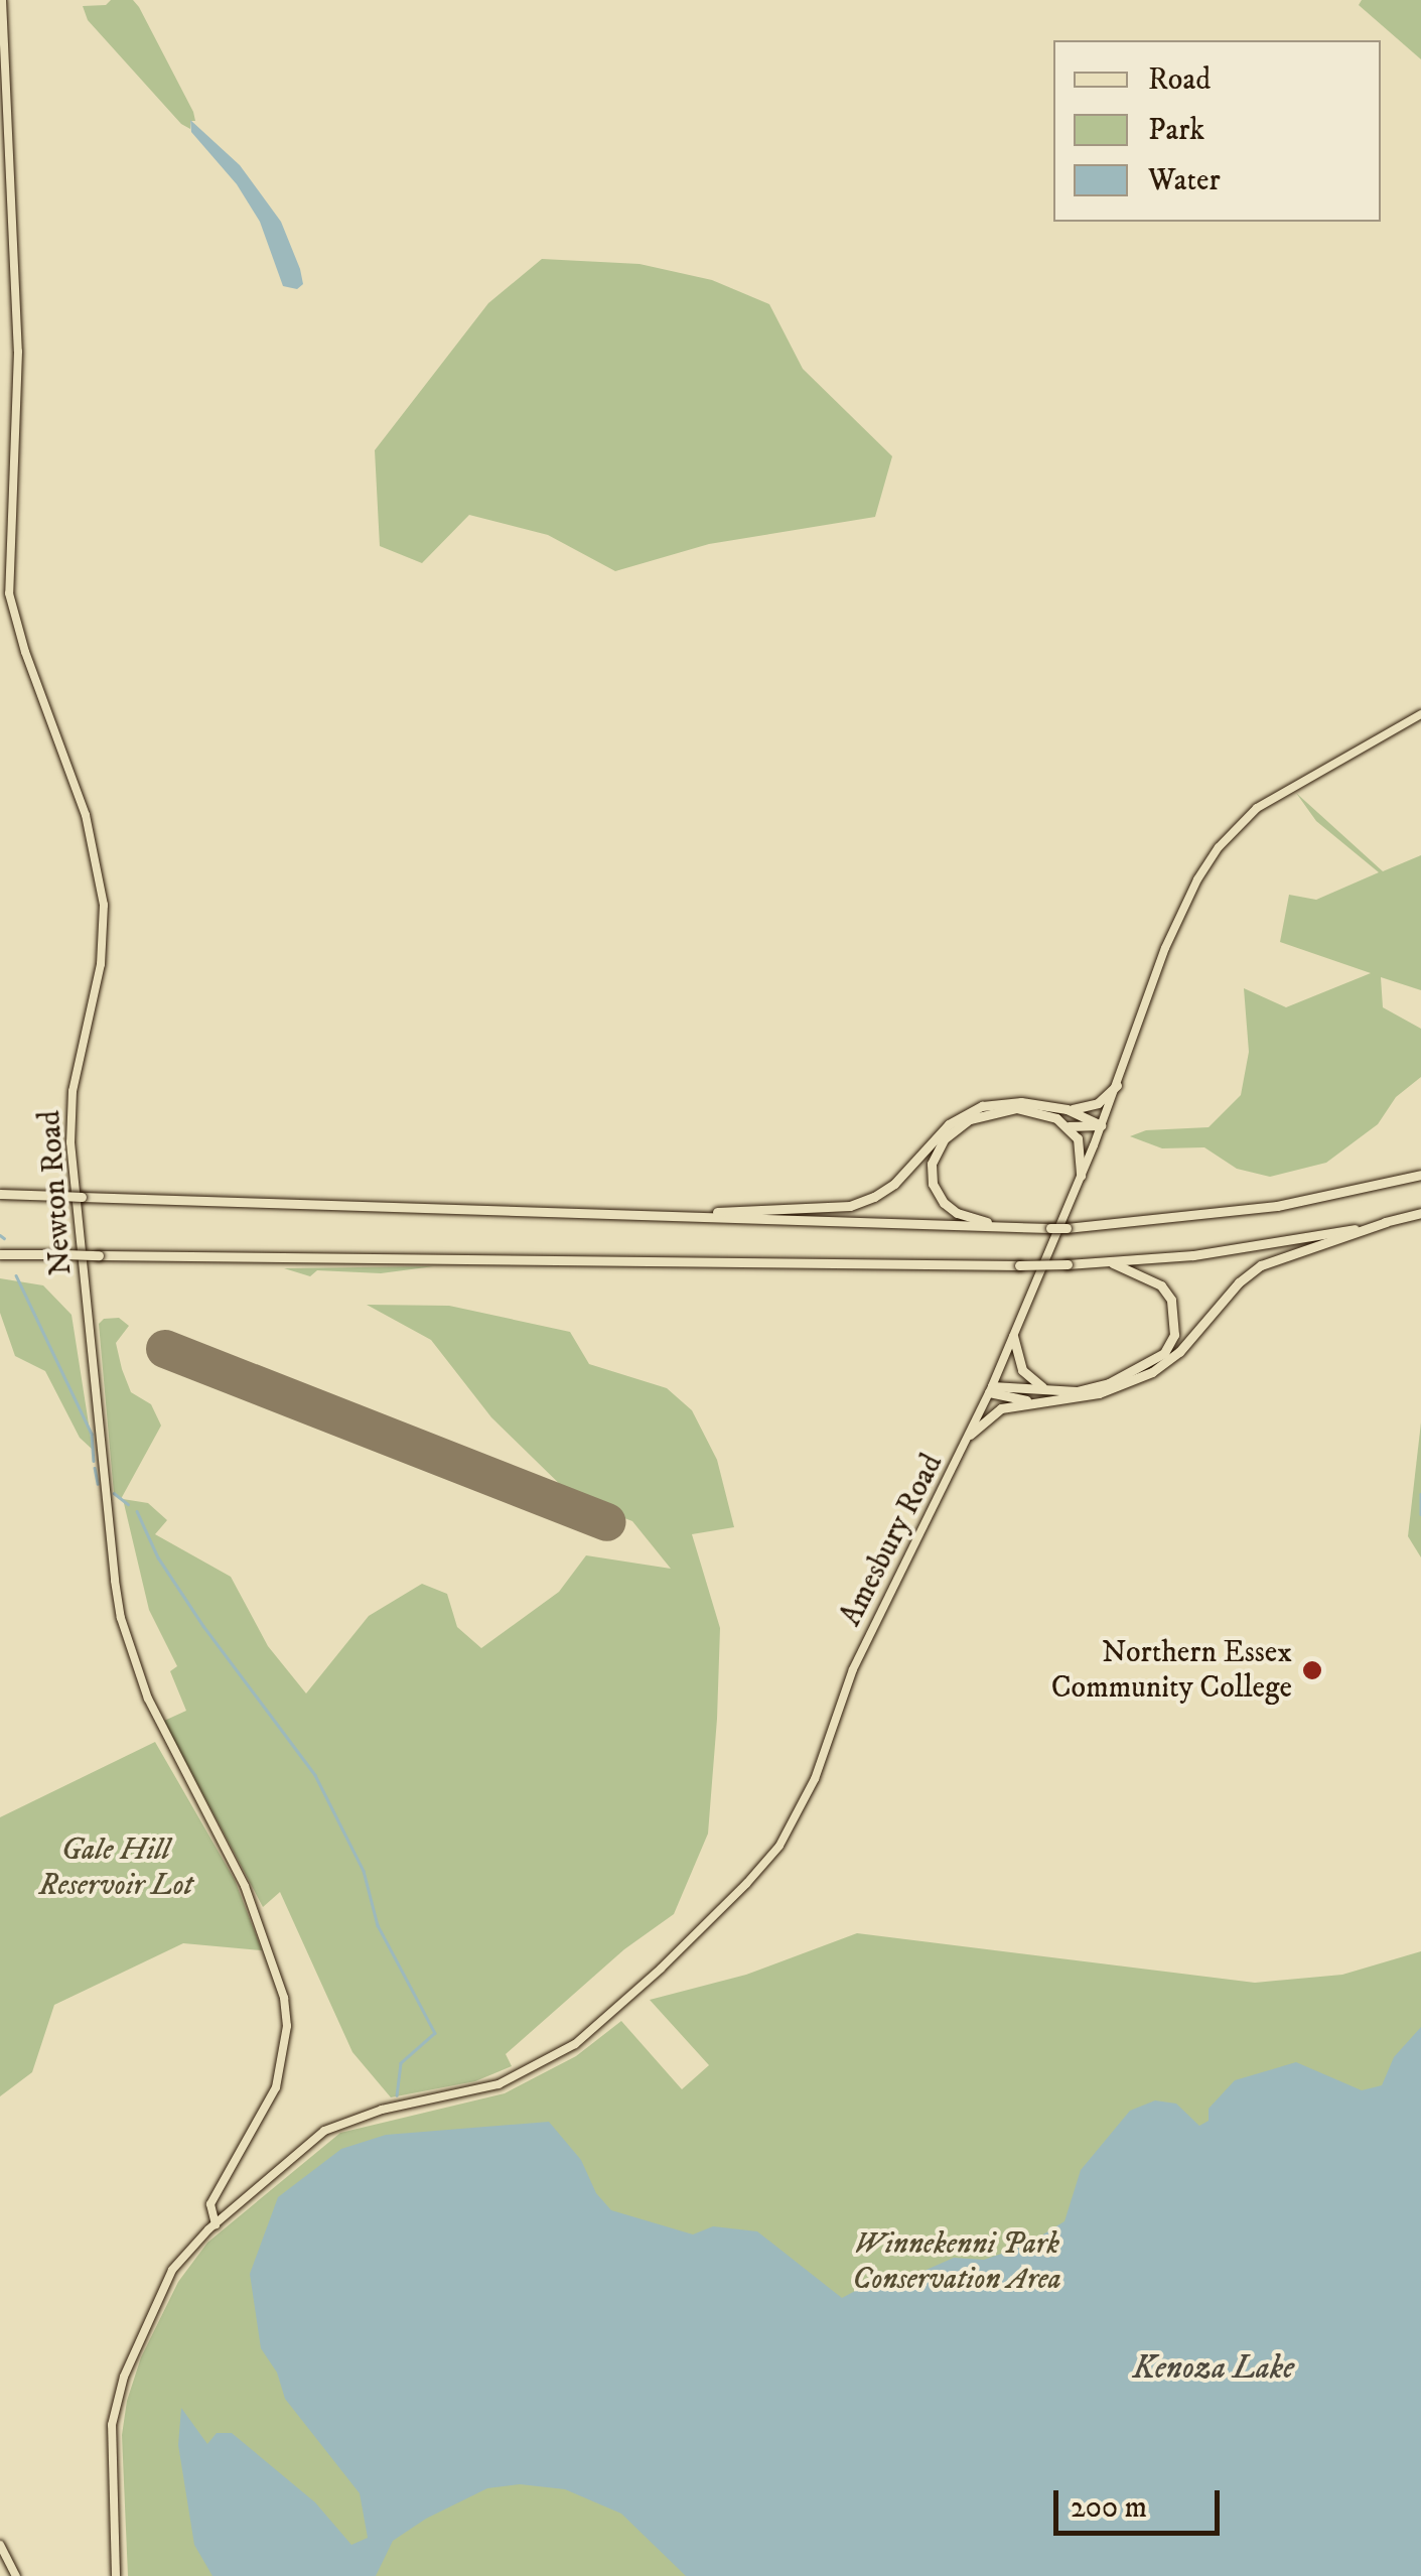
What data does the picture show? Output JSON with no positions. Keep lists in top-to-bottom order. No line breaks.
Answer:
{"streets":{"main road":["Newton Road","Amesbury Road"]},"crossings":[["Newton Road","Amesbury Road"]],"water":["Kenoza Lake"],"parks":["Gale Hill Reservoir Lot","Winnekenni Park Conservation Area"],"places":["Northern Essex Community College"],"legend":["Road","Park","Water"],"scale_bar":"200 m"}
